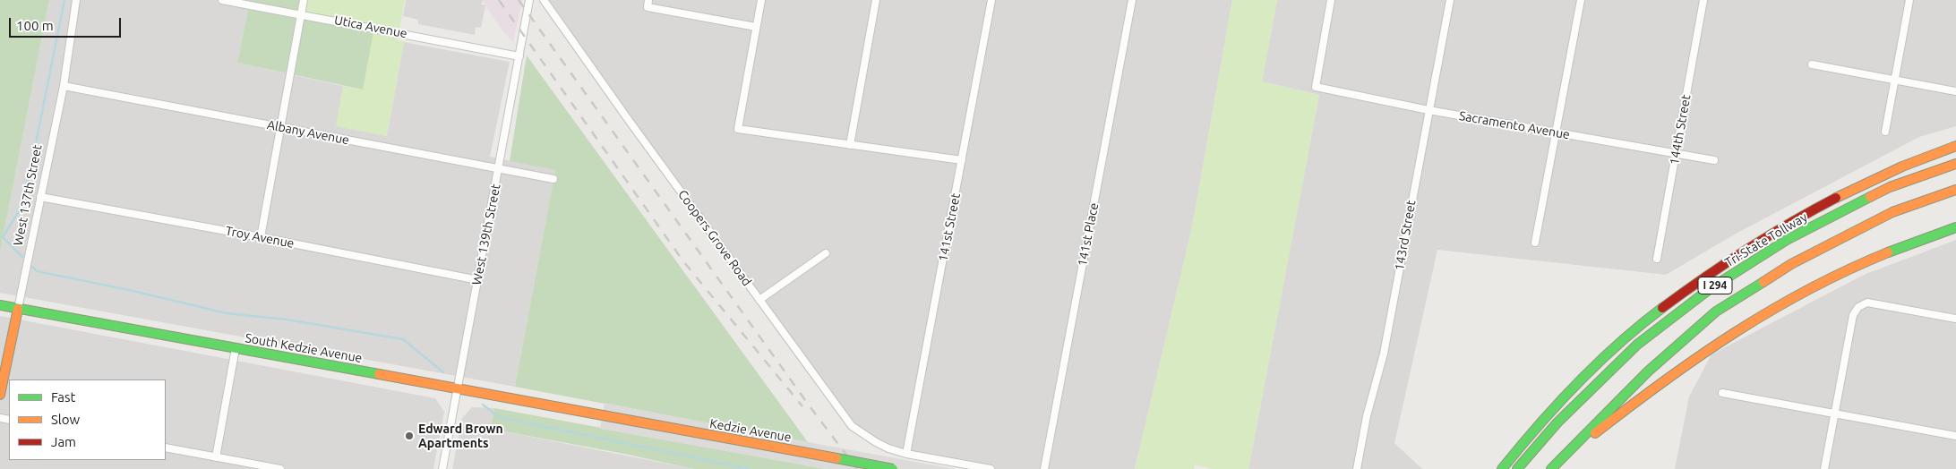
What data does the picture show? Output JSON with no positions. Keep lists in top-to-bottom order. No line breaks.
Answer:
{"streets":{"main road":["West 137th Street","Tri-State Tollway","I 294","South Kedzie Avenue","Kedzie Avenue"],"street":["Utica Avenue","Sacramento Avenue","144th Street","Albany Avenue","141st Street","West 139th Street","141st Place","143rd Street","Troy Avenue","Coopers Grove Road"]},"crossings":[["Utica Avenue","West 139th Street"],["Sacramento Avenue","144th Street"],["Sacramento Avenue","143rd Street"],["Albany Avenue","West 137th Street"],["Albany Avenue","West 139th Street"],["West 137th Street","Troy Avenue"],["West 137th Street","South Kedzie Avenue"],["141st Street","Coopers Grove Road"],["West 139th Street","Troy Avenue"],["West 139th Street","South Kedzie Avenue"],["South Kedzie Avenue","Kedzie Avenue"]],"places":["Edward Brown Apartments"],"legend":["Fast","Slow","Jam"],"scale_bar":"100 m"}
